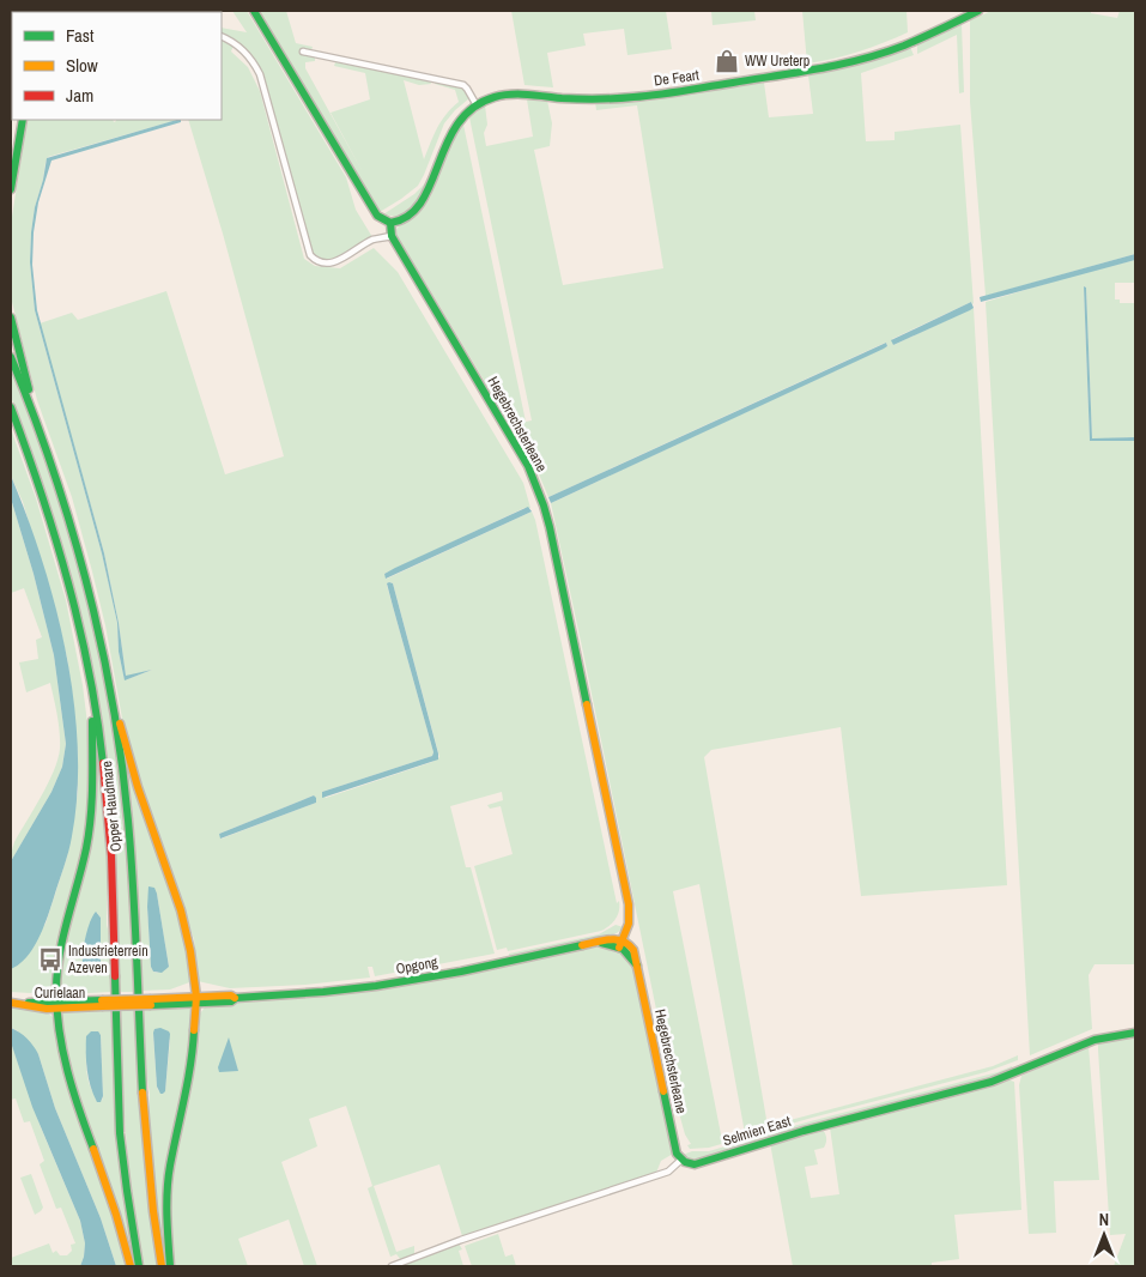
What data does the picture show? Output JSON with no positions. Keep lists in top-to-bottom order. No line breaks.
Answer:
{"streets":{"main road":["De Feart","Hegebrechsterleane","Opper Haudmare","Opgong","Curielaan","Selmien East"]},"crossings":[["De Feart","Hegebrechsterleane"],["Hegebrechsterleane","Opgong"],["Hegebrechsterleane","Selmien East"],["Opgong","Curielaan"]],"places":{"shop":["WW Ureterp"],"bus stop":["Industrieterrein Azeven"]},"legend":["Fast","Slow","Jam"],"north":"top"}
